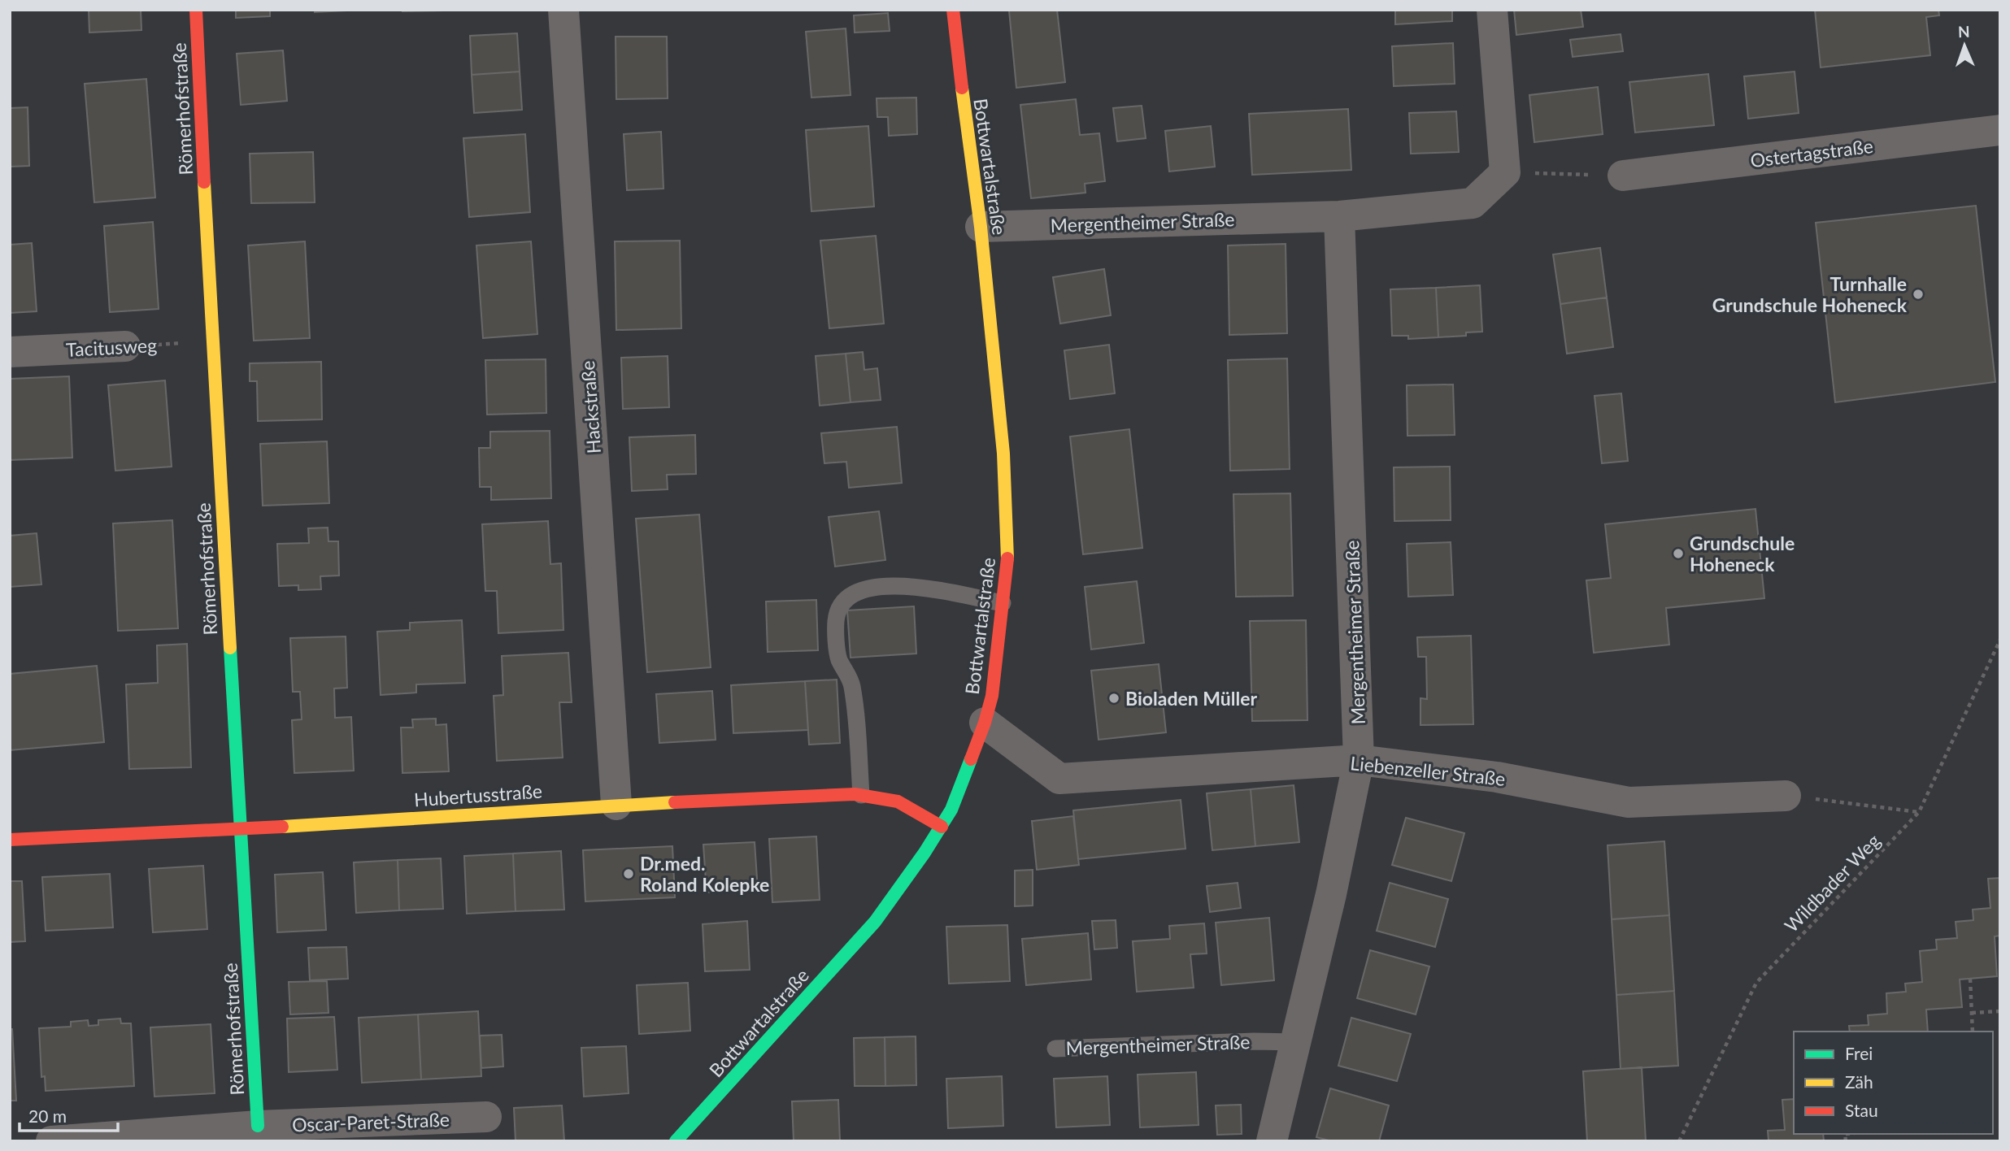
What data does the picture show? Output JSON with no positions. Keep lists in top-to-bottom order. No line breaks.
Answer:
{"streets":{"street":["Römerhofstraße","Ostertagstraße","Bottwartalstraße","Mergentheimer Straße","Tacitusweg","Hackstraße","Liebenzeller Straße","Hubertusstraße","Oscar-Paret-Straße"],"path":["Wildbader Weg"]},"crossings":[["Römerhofstraße","Tacitusweg"],["Römerhofstraße","Hubertusstraße"],["Römerhofstraße","Oscar-Paret-Straße"],["Bottwartalstraße","Mergentheimer Straße"],["Bottwartalstraße","Liebenzeller Straße"],["Bottwartalstraße","Hubertusstraße"],["Mergentheimer Straße","Liebenzeller Straße"],["Hackstraße","Hubertusstraße"]],"places":["Turnhalle Grundschule Hoheneck","Grundschule Hoheneck","Bioladen Müller","Dr.med. Roland Kolepke"],"legend":["Frei","Zäh","Stau"],"scale_bar":"20 m","north":"top"}
